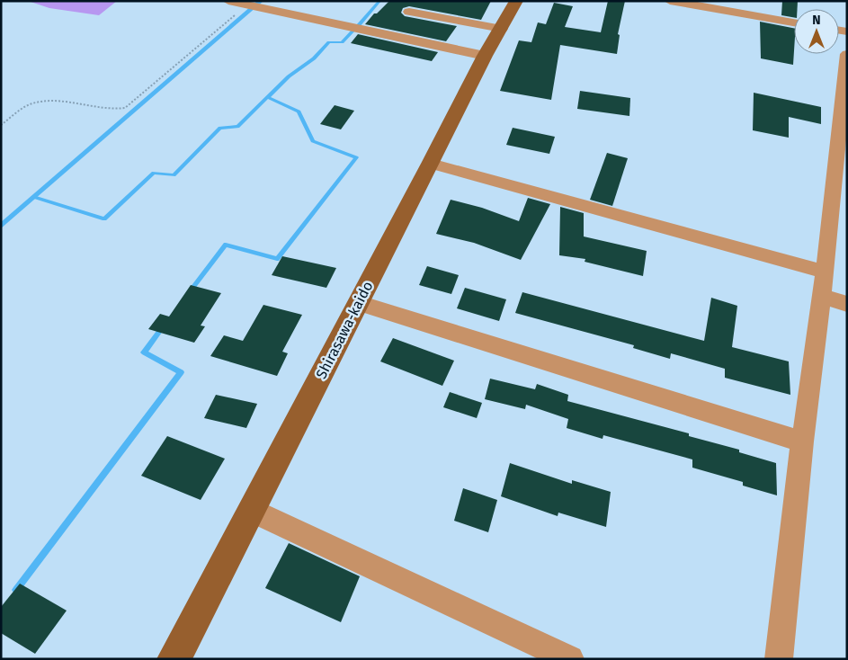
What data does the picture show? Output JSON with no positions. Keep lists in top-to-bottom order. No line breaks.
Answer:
{"streets":{"main road":["Shirasawa-kaido"]},"north":"top"}
